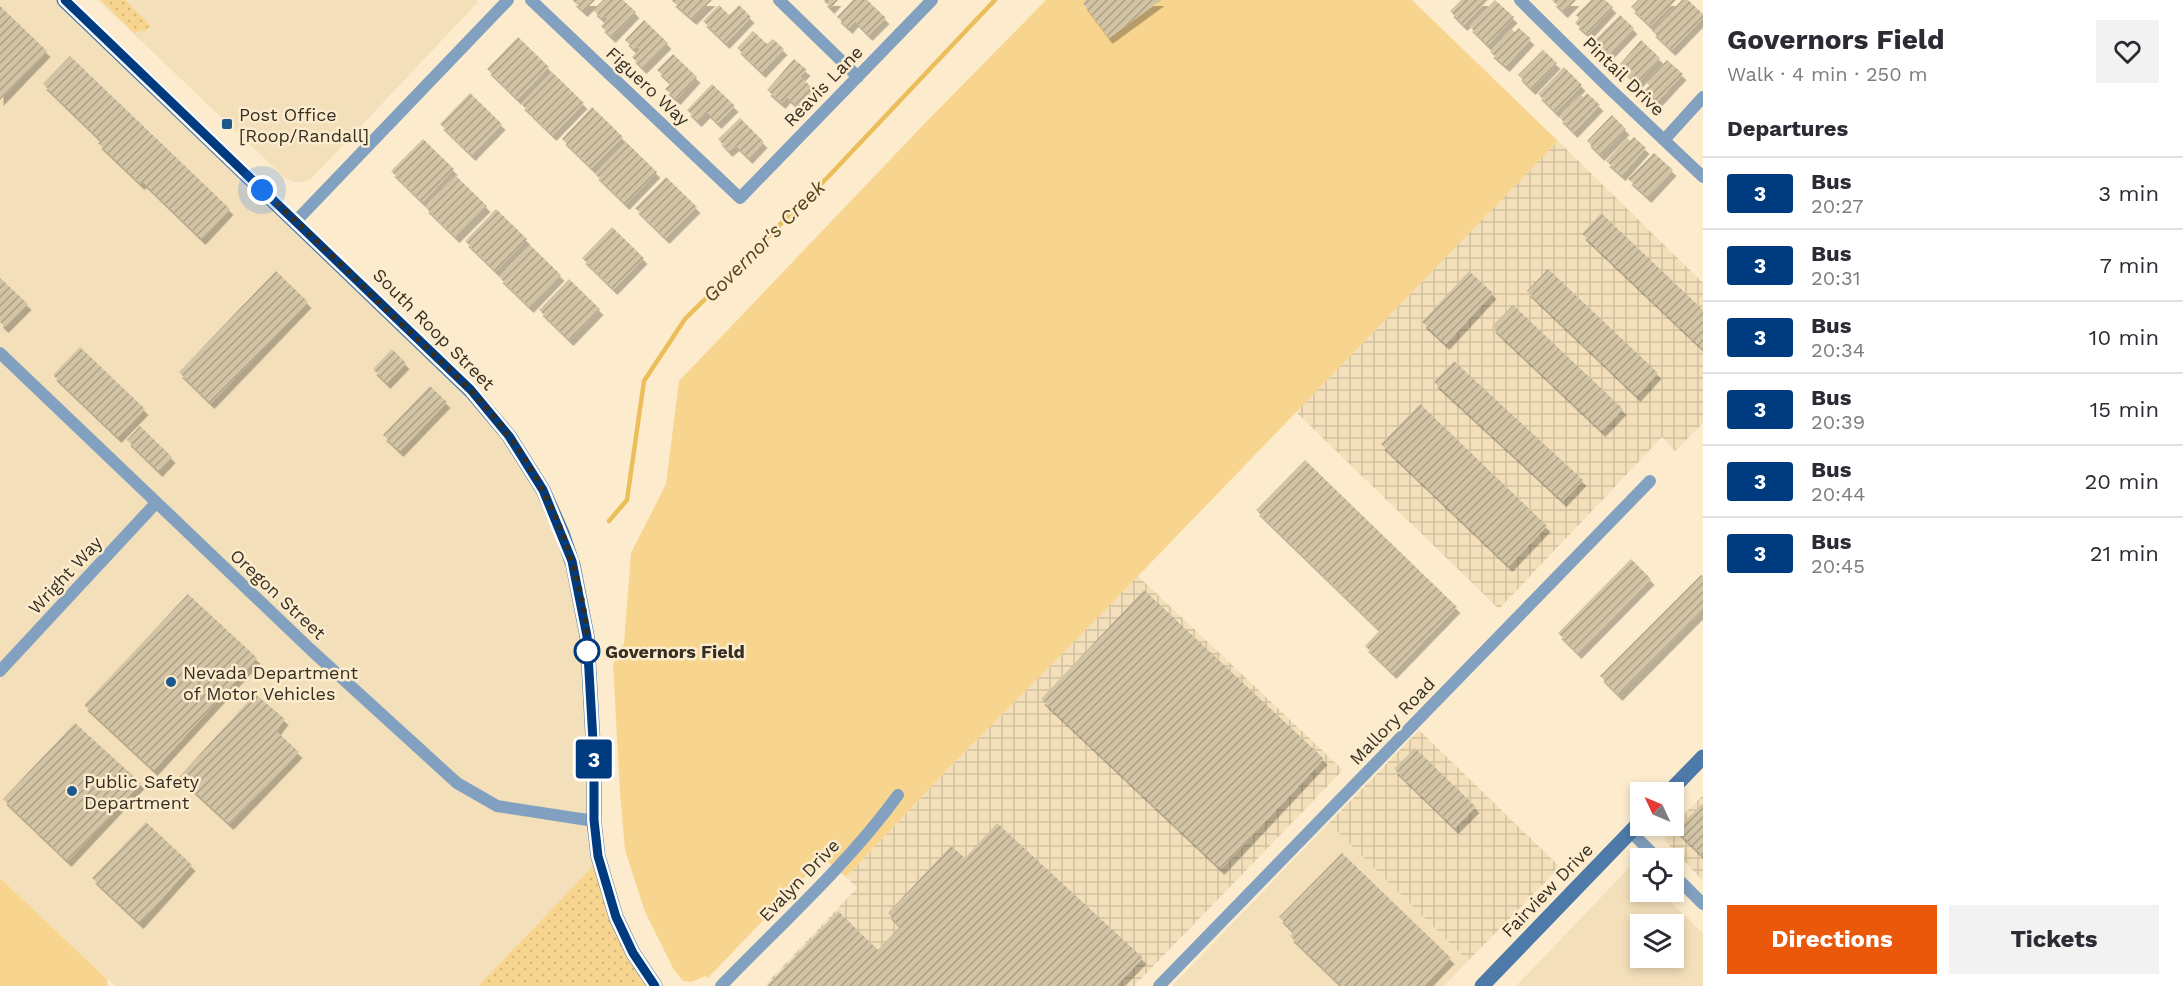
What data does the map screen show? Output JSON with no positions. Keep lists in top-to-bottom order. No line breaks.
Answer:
{"streets":{"street":["Pintail Drive","Figuero Way","Reavis Lane","South Roop Street","Wright Way","Oregon Street","Mallory Road","Evalyn Drive","Fairview Drive"]},"crossings":[["Figuero Way","Reavis Lane"],["South Roop Street","Oregon Street"],["Wright Way","Oregon Street"]],"water":["Governor's Creek"],"places":{"transit":["Post Office [Roop/Randall]"],"other":["Governors Field","Nevada Department of Motor Vehicles","Public Safety Department"]},"lines":["bus line 3"],"north":"top left","page":{"on_map":"3","heading":[["Governors Field","Walk · 4 min · 250 m"],"Departures"],"list":[{"mark":"3","name":"Bus","note":"20:27","value":"3 min"},{"mark":"3","name":"Bus","note":"20:31","value":"7 min"},{"mark":"3","name":"Bus","note":"20:34","value":"10 min"},{"mark":"3","name":"Bus","note":"20:39","value":"15 min"},{"mark":"3","name":"Bus","note":"20:44","value":"20 min"},{"mark":"3","name":"Bus","note":"20:45","value":"21 min"}],"buttons":["Directions","Tickets"]}}
